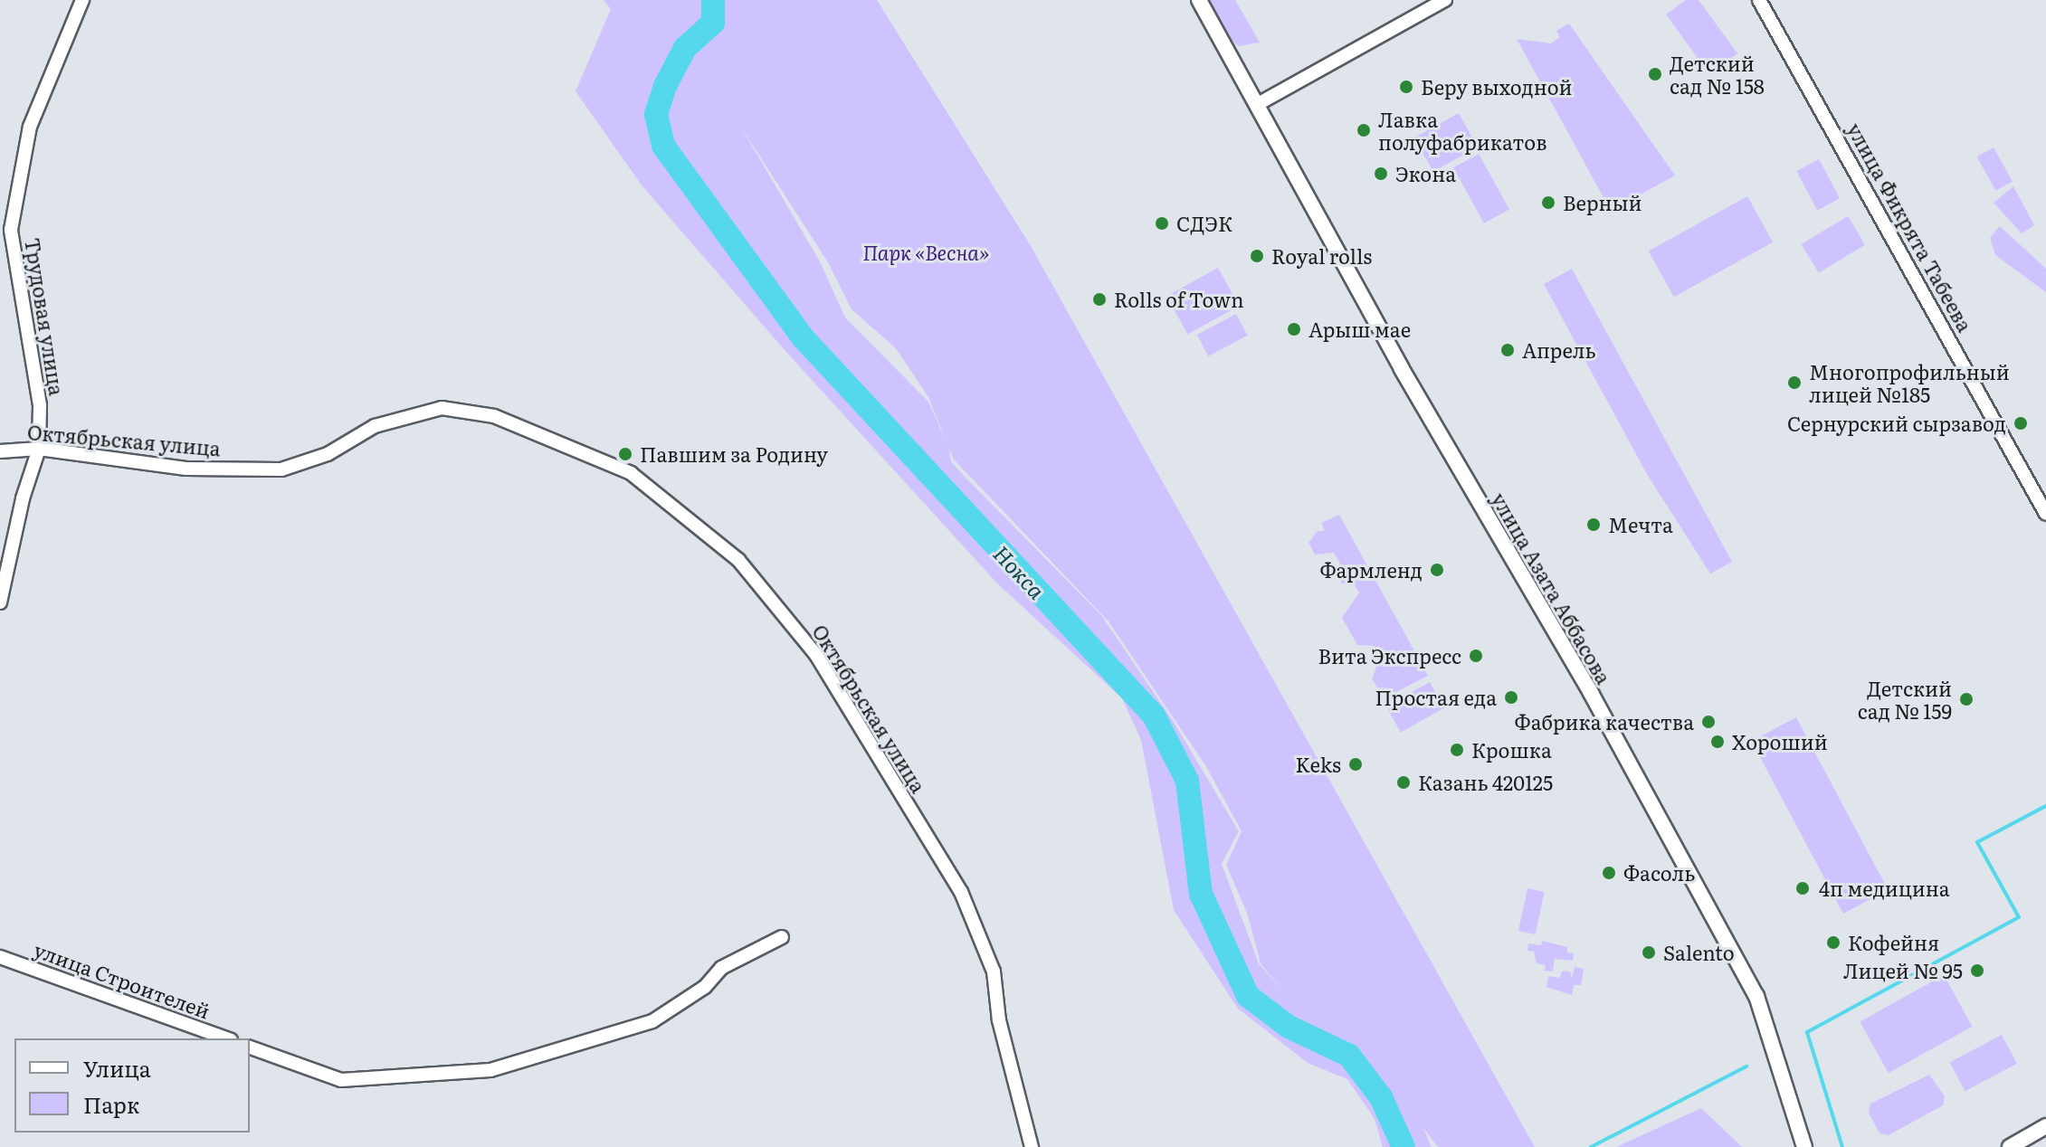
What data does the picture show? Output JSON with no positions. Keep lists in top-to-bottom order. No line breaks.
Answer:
{"streets":{"street":["улица Фикрята Табеева","Трудовая улица","Октябрьская улица","улица Азата Аббасова","улица Строителей"]},"crossings":[["Трудовая улица","Октябрьская улица"]],"water":["Нокса"],"parks":["Парк «Весна»"],"places":["Детский сад № 158","Беру выходной","Лавка полуфабрикатов","Экона","Верный","СДЭК","Royal rolls","Rolls of Town","Арыш мае","Апрель","Многопрофильный лицей №185","Сернурский сырзавод","Павшим за Родину","Мечта","Фармленд","Вита Экспресс","Простая еда","Детский сад № 159","Фабрика качества","Хороший","Крошка","Keks","Казань 420125","Фасоль","4п медицина","Кофейня","Salento","Лицей № 95"],"legend":["Улица","Парк"]}
